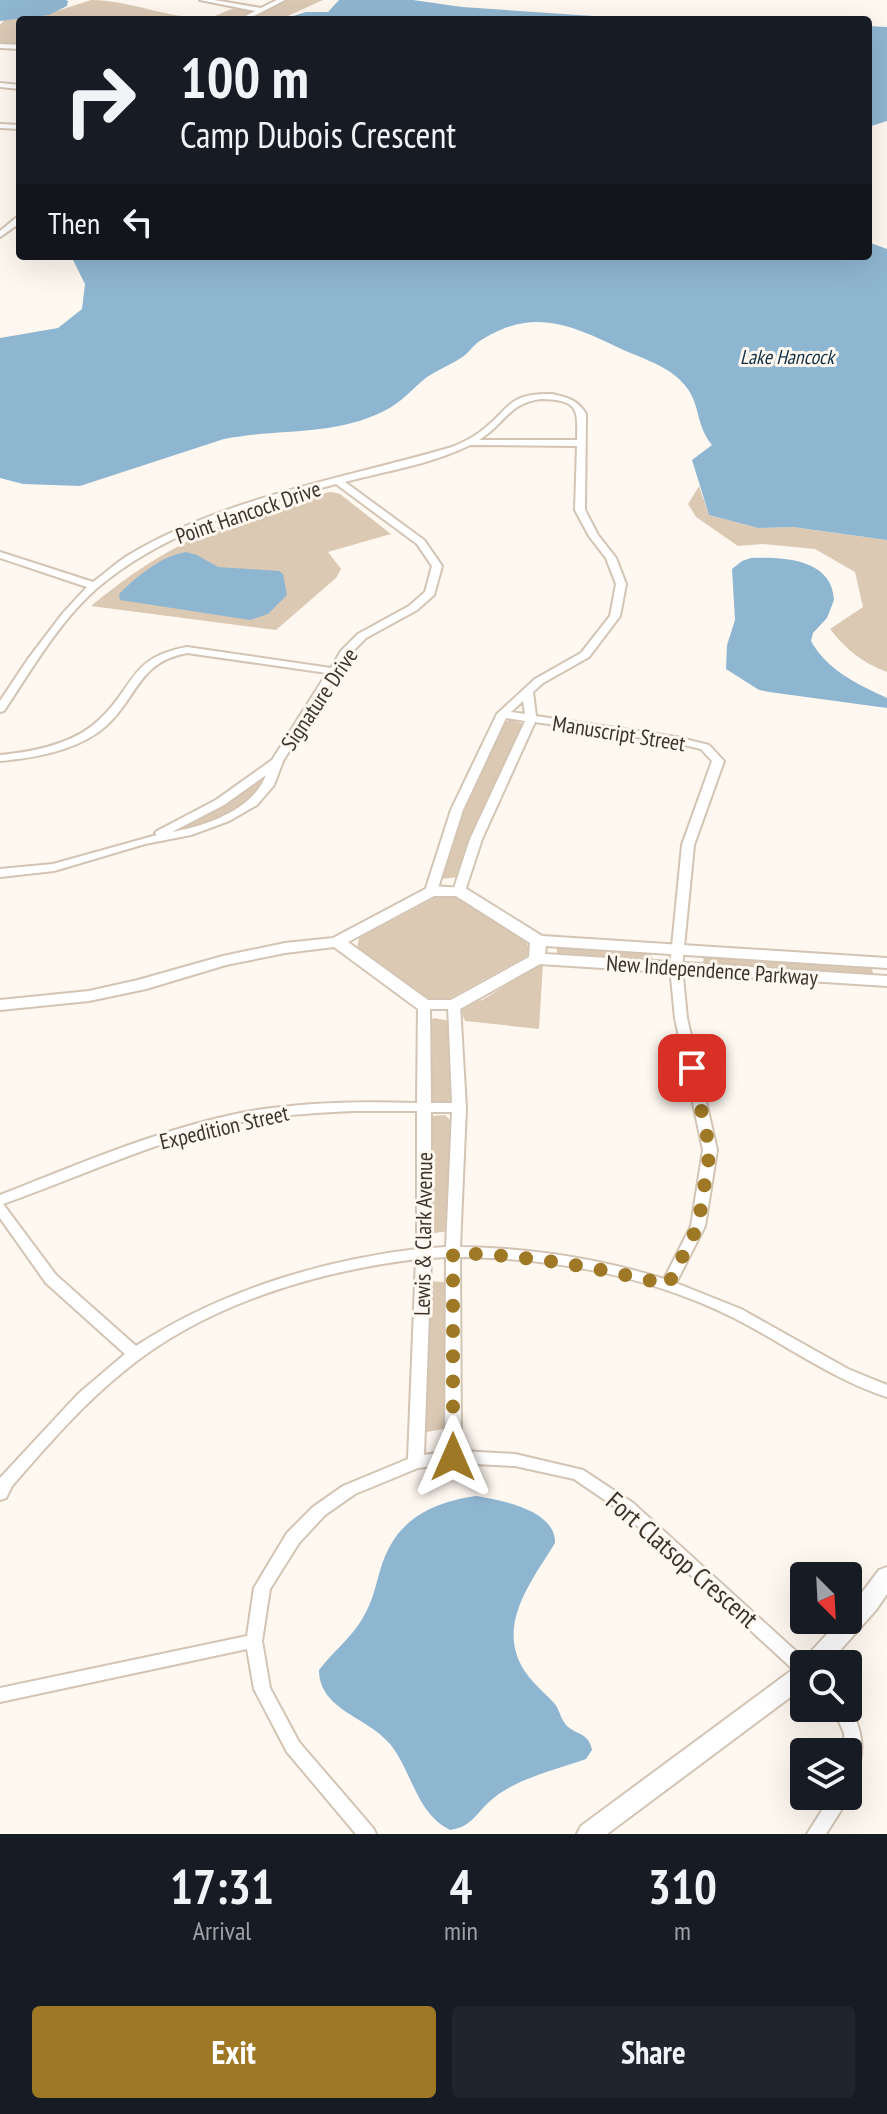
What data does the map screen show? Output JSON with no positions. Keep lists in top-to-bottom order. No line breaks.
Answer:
{"streets":{"street":["Point Hancock Drive","Signature Drive","Manuscript Street","New Independence Parkway","Expedition Street","Lewis & Clark Avenue","Fort Clatsop Crescent"]},"crossings":[["Point Hancock Drive","Signature Drive"],["Point Hancock Drive","Manuscript Street"],["Manuscript Street","New Independence Parkway"],["Expedition Street","Lewis & Clark Avenue"],["Lewis & Clark Avenue","Fort Clatsop Crescent"]],"water":["Lake Hancock"],"north":"bottom right","page":{"turn":["100 m","Camp Dubois Crescent"],"then":"Then","eta":["17:31","Arrival","4","min","310","m"],"buttons":["Exit","Share"]}}
